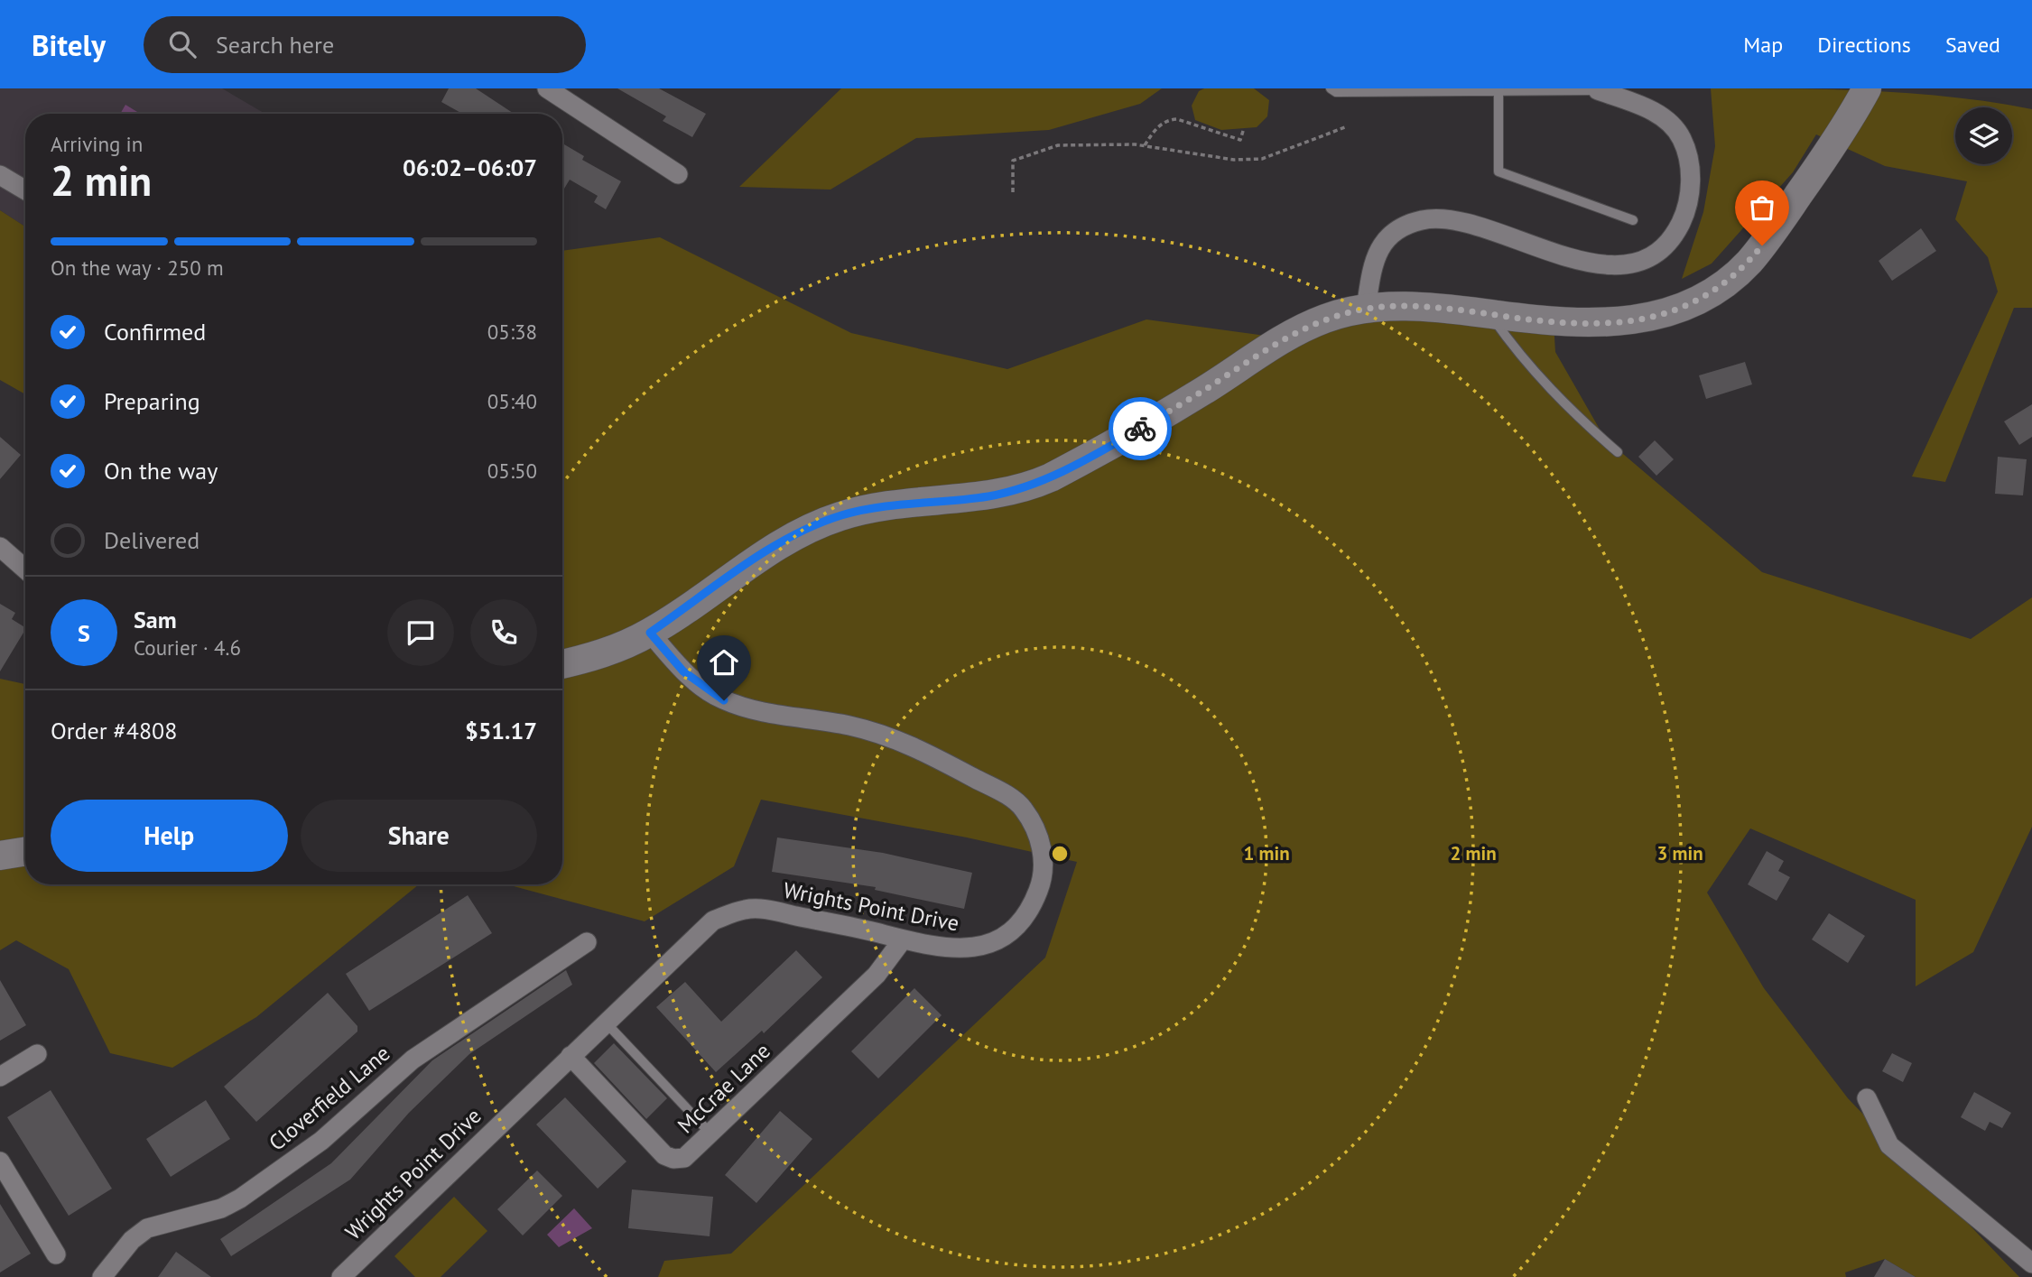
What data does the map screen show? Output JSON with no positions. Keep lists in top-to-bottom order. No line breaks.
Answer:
{"streets":{"street":["Wrights Point Drive","McCrae Lane","Cloverfield Lane"]},"crossings":[["Wrights Point Drive","McCrae Lane"]],"page":{"header":"Bitely","search":"Search here","nav":["Map","Directions","Saved"],"heading":["2 min","Arriving in","06:02–06:07"],"panel":["Sam","Courier · 4.6","Order #4808","$51.17"],"bar":"On the way · 250 m","list":[["Confirmed","05:38"],["Preparing","05:40"],["On the way","05:50"],"Delivered"],"round":"S","buttons":["Help","Share"]},"rings":["1 min","2 min","3 min"]}
